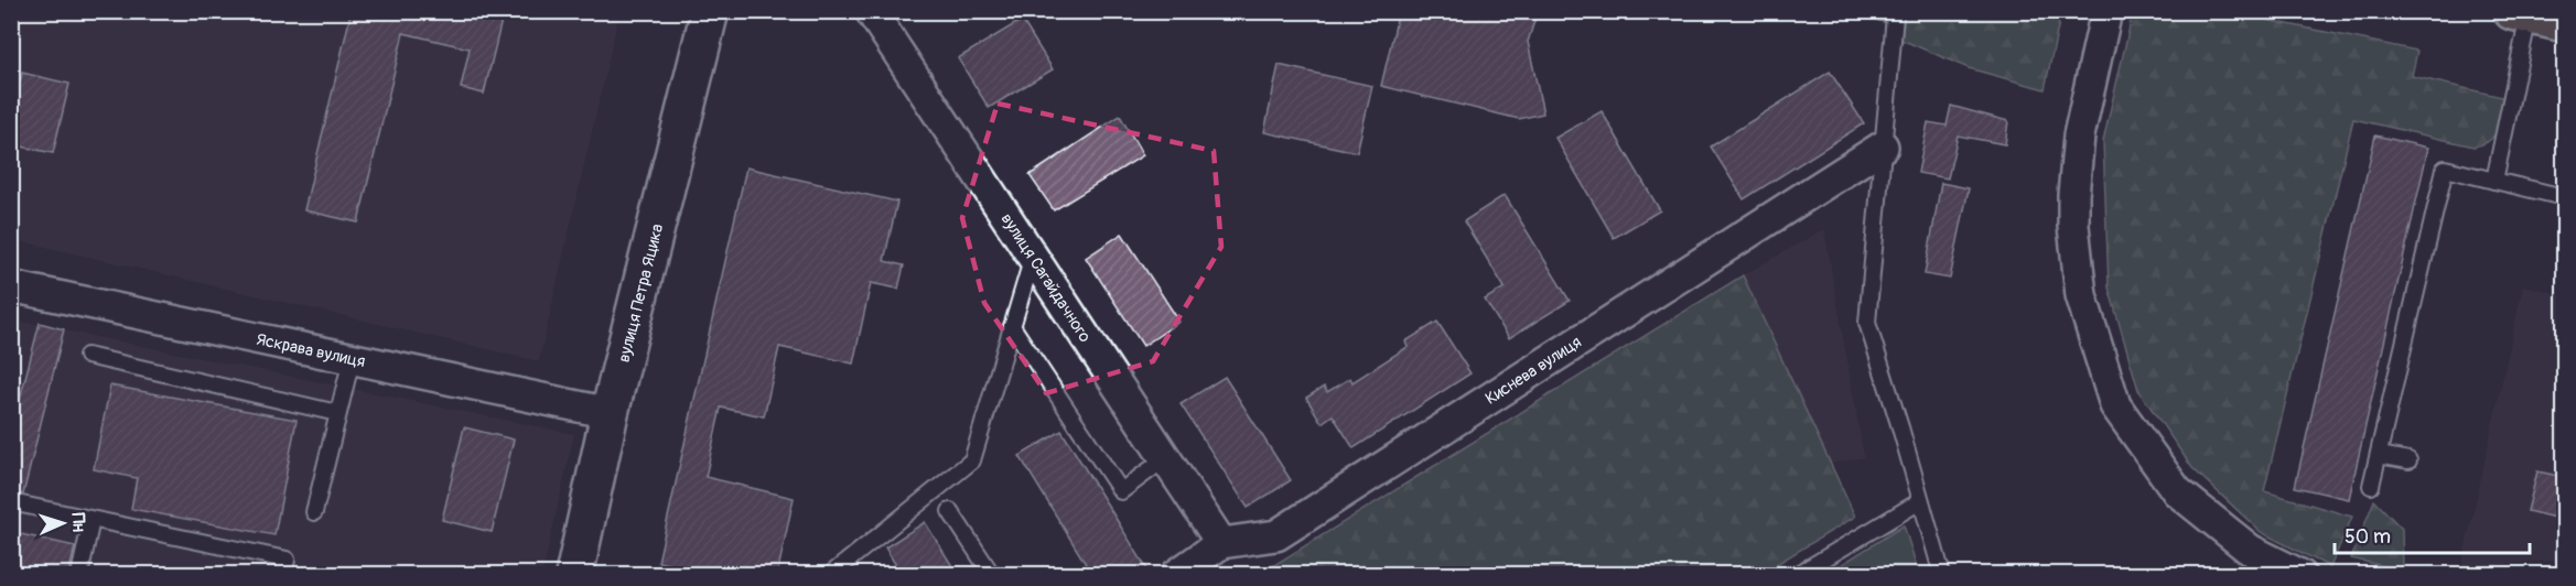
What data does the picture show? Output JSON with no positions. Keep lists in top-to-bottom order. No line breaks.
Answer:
{"streets":{"street":["вулиця Сагайдачного","вулиця Петра Яцика","Яскрава вулиця","Киснева вулиця"]},"crossings":[["вулиця Сагайдачного","Киснева вулиця"],["вулиця Петра Яцика","Яскрава вулиця"]],"scale_bar":"50 m","north":"right"}
